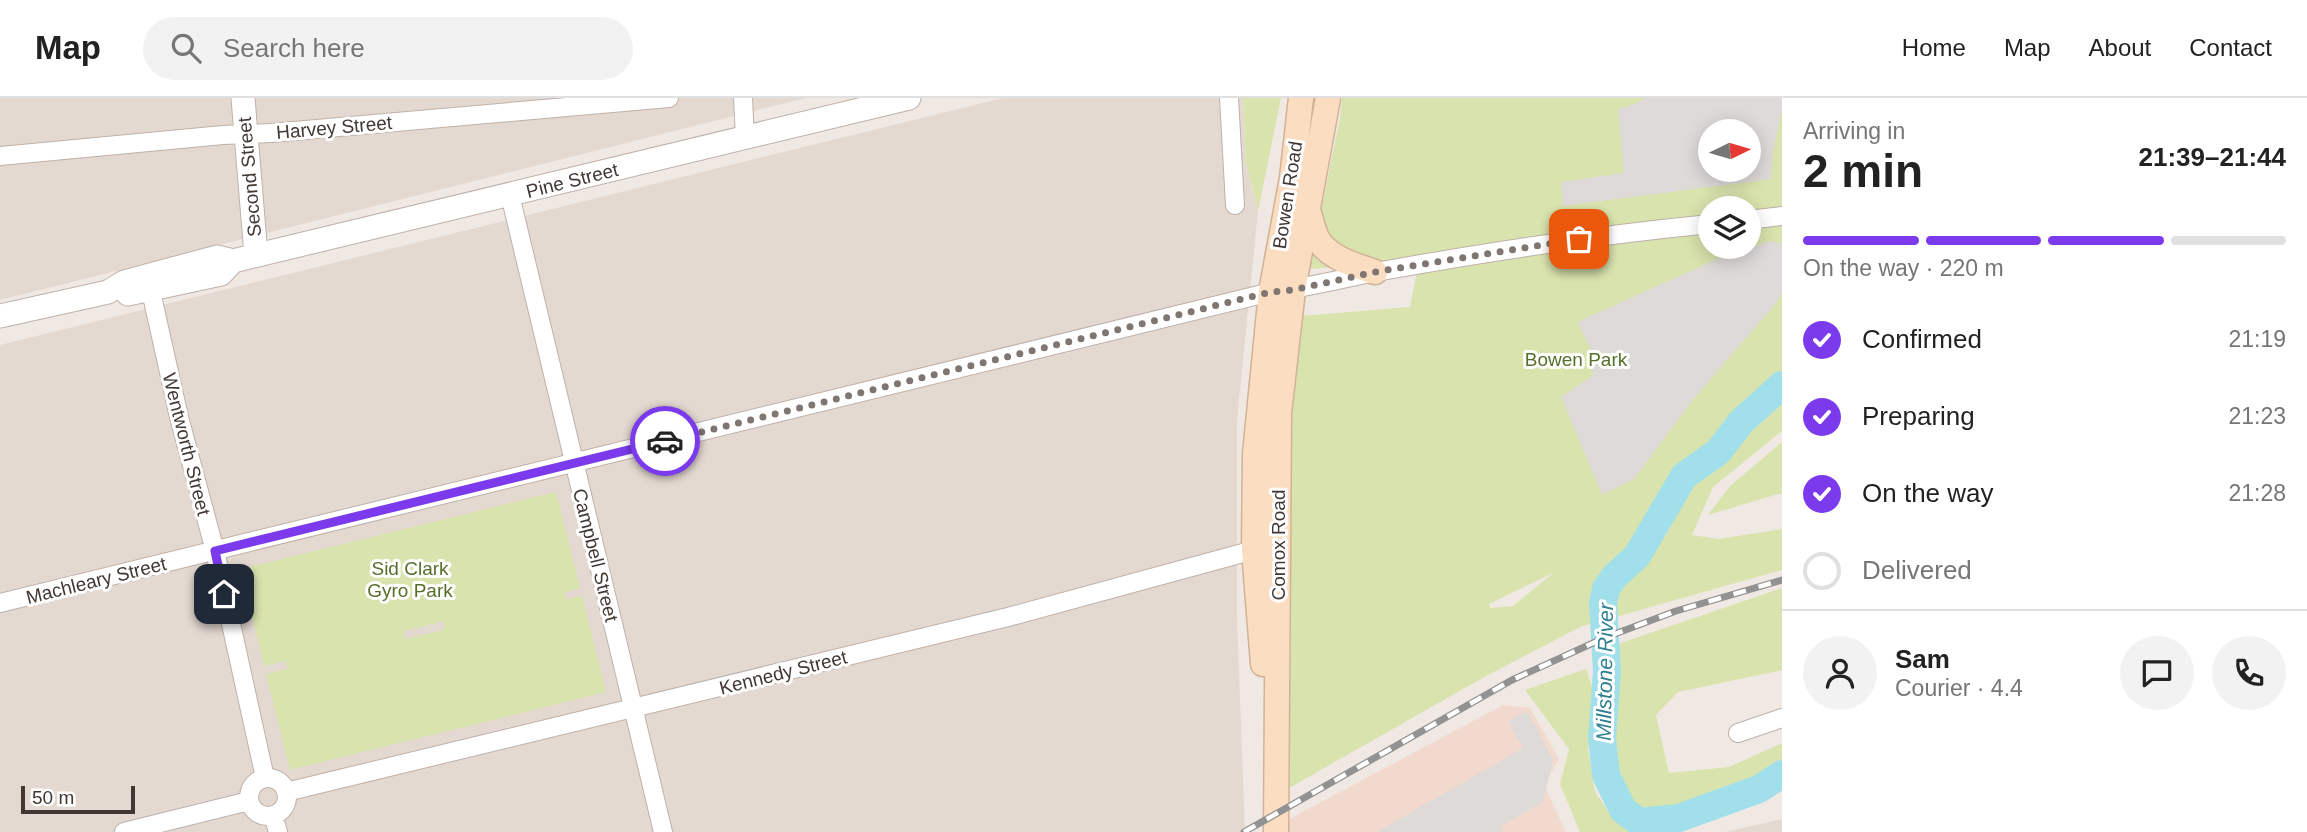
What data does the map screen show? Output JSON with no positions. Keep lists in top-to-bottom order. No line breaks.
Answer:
{"streets":{"main road":["Bowen Road","Comox Road"],"street":["Harvey Street","Second Street","Pine Street","Wentworth Street","Campbell Street","Machleary Street","Kennedy Street"]},"crossings":[["Harvey Street","Second Street"],["Second Street","Pine Street"],["Pine Street","Wentworth Street"],["Pine Street","Campbell Street"],["Bowen Road","Comox Road"],["Bowen Road","Machleary Street"],["Wentworth Street","Machleary Street"],["Wentworth Street","Kennedy Street"],["Comox Road","Machleary Street"],["Comox Road","Kennedy Street"],["Campbell Street","Machleary Street"],["Campbell Street","Kennedy Street"]],"water":["Millstone River"],"parks":["Bowen Park","Sid Clark Gyro Park"],"scale_bar":"50 m","north":"right","page":{"header":"Map","search":"Search here","nav":["Home","Map","About","Contact"],"heading":["2 min","Arriving in","21:39–21:44"],"panel":["Sam","Courier · 4.4"],"bar":"On the way · 220 m","list":[["Confirmed","21:19"],["Preparing","21:23"],["On the way","21:28"],"Delivered"],"scale":"50 m"}}
